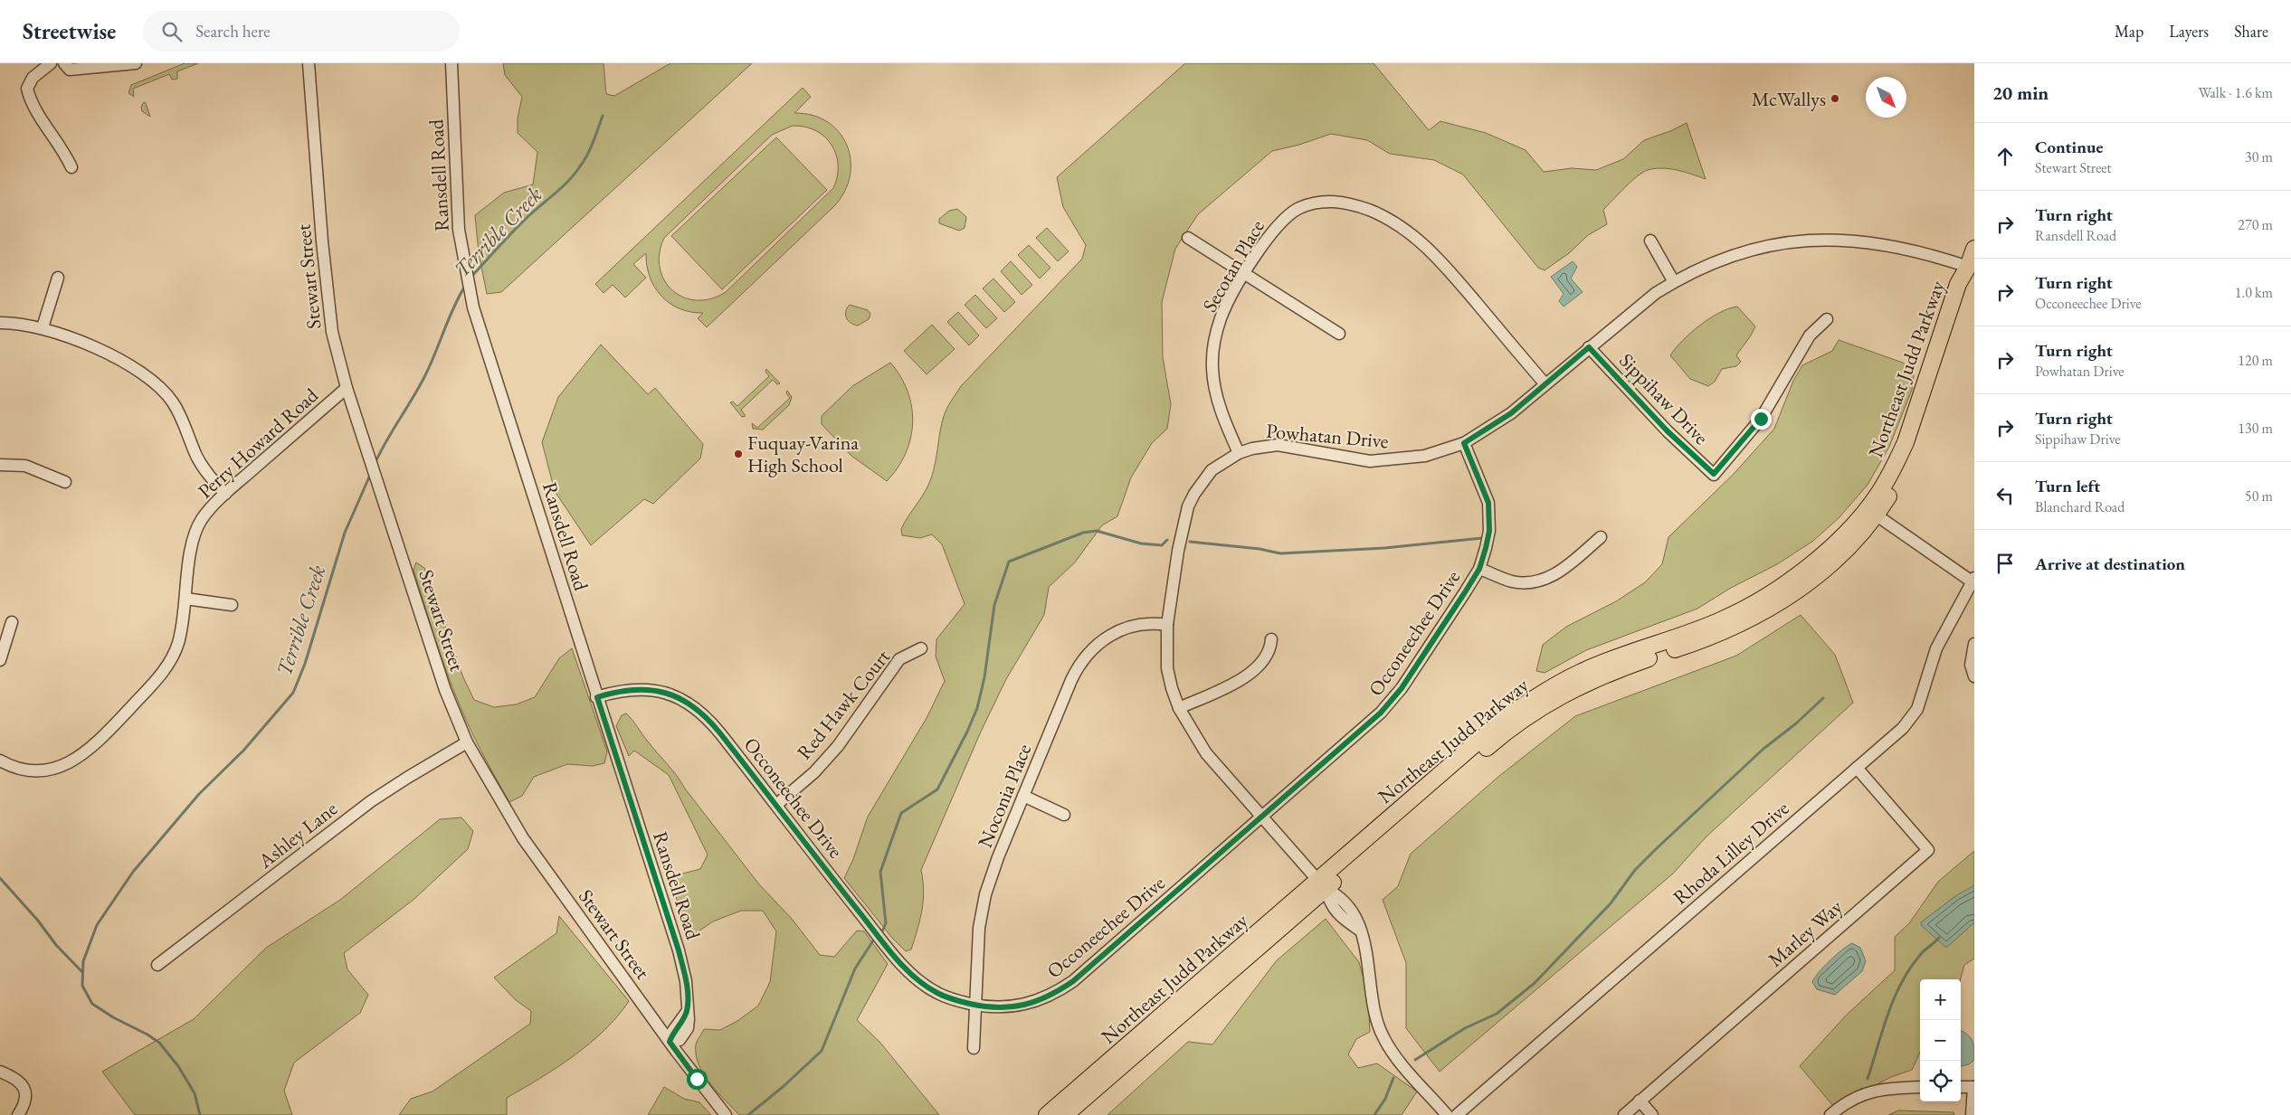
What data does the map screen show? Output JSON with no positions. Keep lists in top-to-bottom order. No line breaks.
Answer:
{"streets":{"highway":["Northeast Judd Parkway"],"street":["Ransdell Road","Secotan Place","Stewart Street","Sippihaw Drive","Powhatan Drive","Perry Howard Road","Occoneechee Drive","Red Hawk Court","Noconia Place","Ashley Lane","Rhoda Lilley Drive","Marley Way"]},"crossings":[["Ransdell Road","Stewart Street"],["Ransdell Road","Occoneechee Drive"],["Secotan Place","Powhatan Drive"],["Stewart Street","Perry Howard Road"],["Stewart Street","Ashley Lane"],["Northeast Judd Parkway","Powhatan Drive"],["Sippihaw Drive","Powhatan Drive"],["Powhatan Drive","Occoneechee Drive"],["Powhatan Drive","Noconia Place"],["Occoneechee Drive","Red Hawk Court"],["Occoneechee Drive","Noconia Place"],["Rhoda Lilley Drive","Marley Way"]],"water":["Terrible Creek"],"places":["McWallys","Fuquay-Varina High School"],"north":"bottom right","page":{"header":"Streetwise","search":"Search here","nav":["Map","Layers","Share"],"heading":["20 min","Walk · 1.6 km"],"list":[["Continue","Stewart Street","30 m"],["Turn right","Ransdell Road","270 m"],["Turn right","Occoneechee Drive","1.0 km"],["Turn right","Powhatan Drive","120 m"],["Turn right","Sippihaw Drive","130 m"],["Turn left","Blanchard Road","50 m"],"Arrive at destination"],"map_buttons":["+","−"]}}
